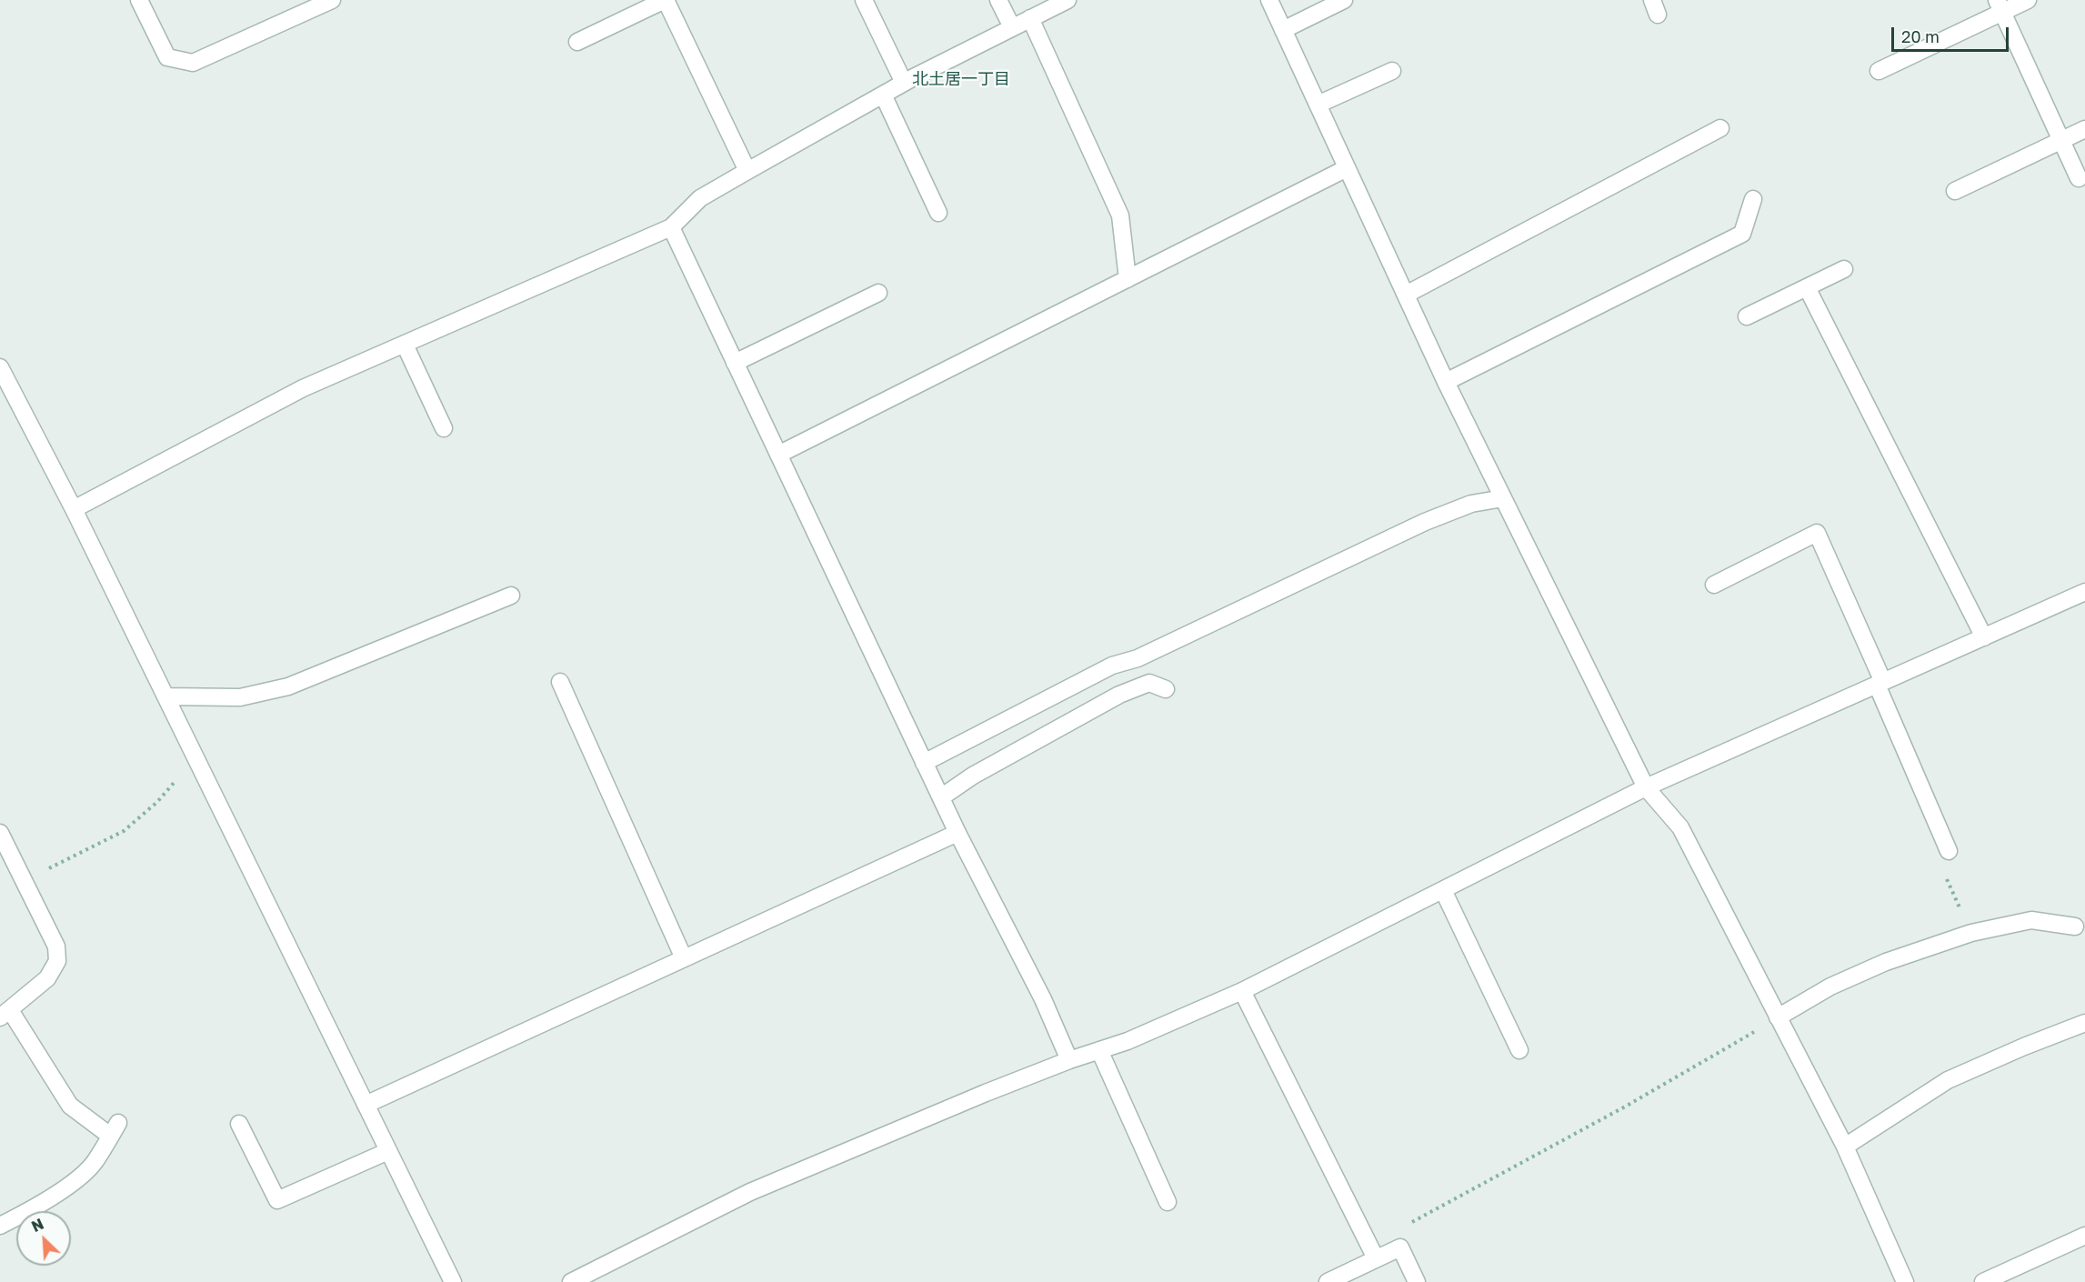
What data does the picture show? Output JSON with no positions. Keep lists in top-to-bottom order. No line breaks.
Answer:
{"districts":["北土居一丁目"],"scale_bar":"20 m","north":"top left"}
